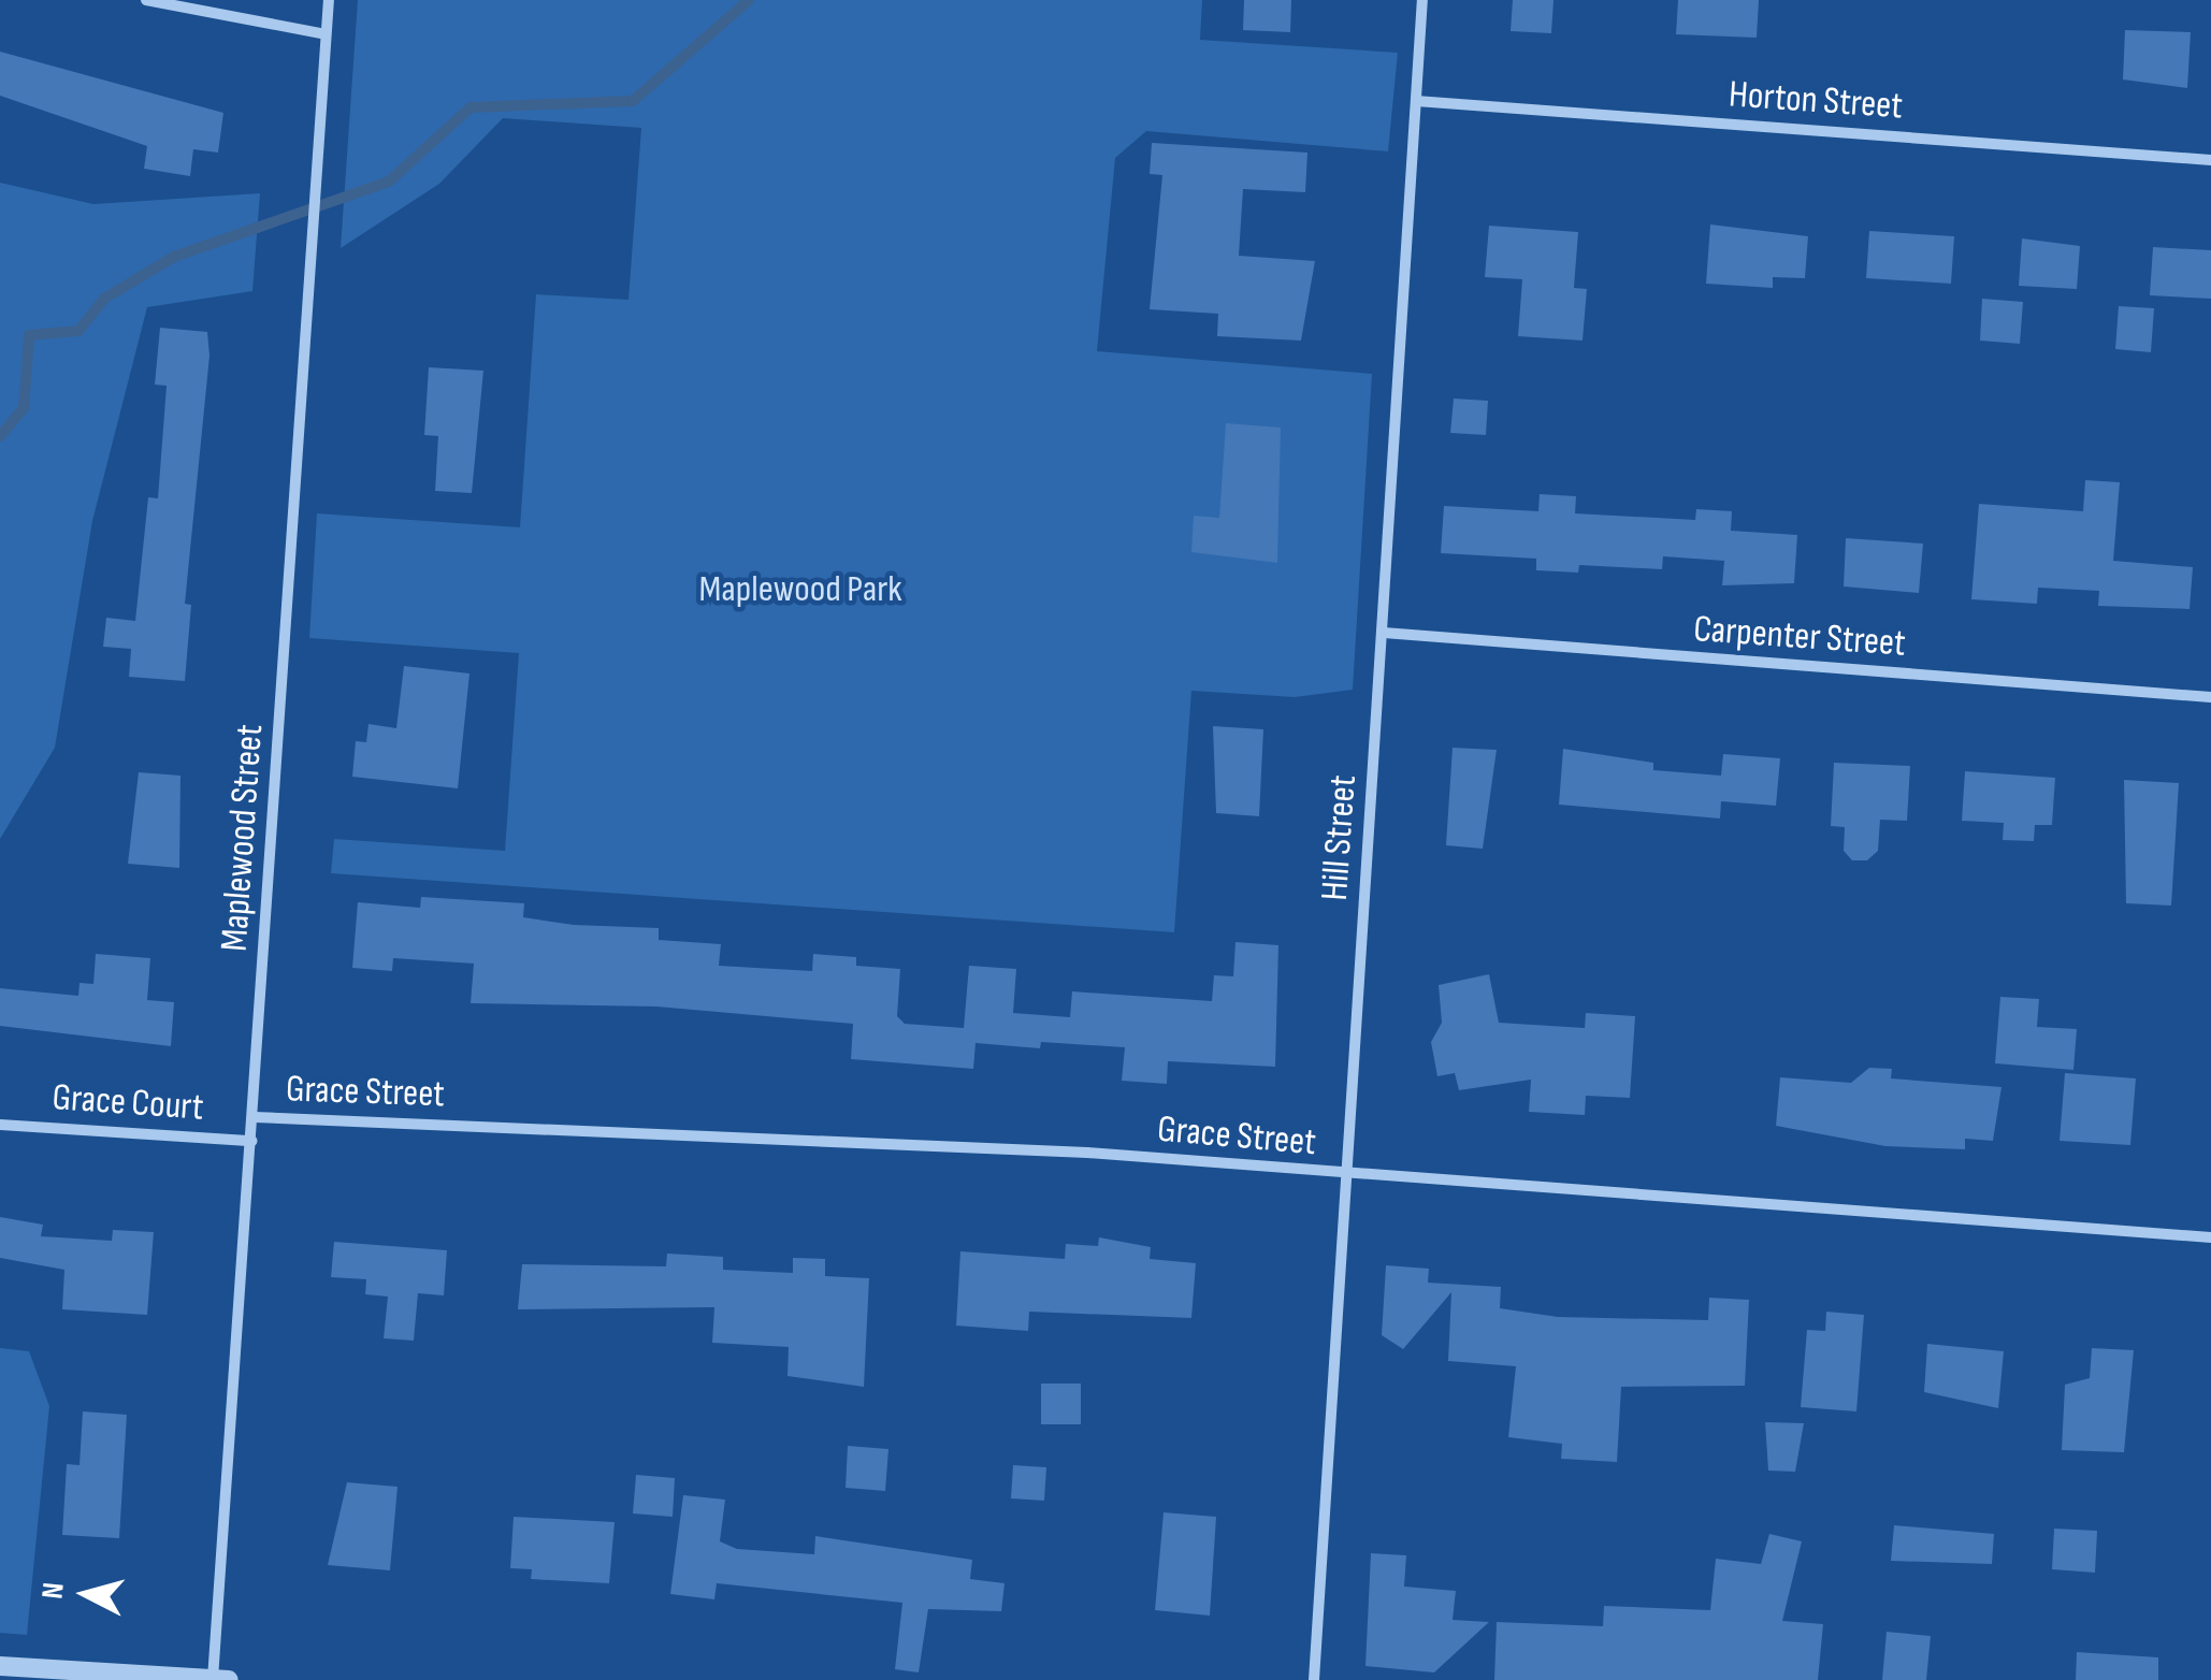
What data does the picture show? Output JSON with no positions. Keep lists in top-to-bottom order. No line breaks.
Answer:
{"streets":{"street":["Horton Street","Carpenter Street","Maplewood Street","Hill Street","Grace Street","Grace Court"]},"crossings":[["Horton Street","Hill Street"],["Carpenter Street","Hill Street"],["Maplewood Street","Grace Street"],["Maplewood Street","Grace Court"],["Hill Street","Grace Street"]],"parks":["Maplewood Park"],"north":"left"}
